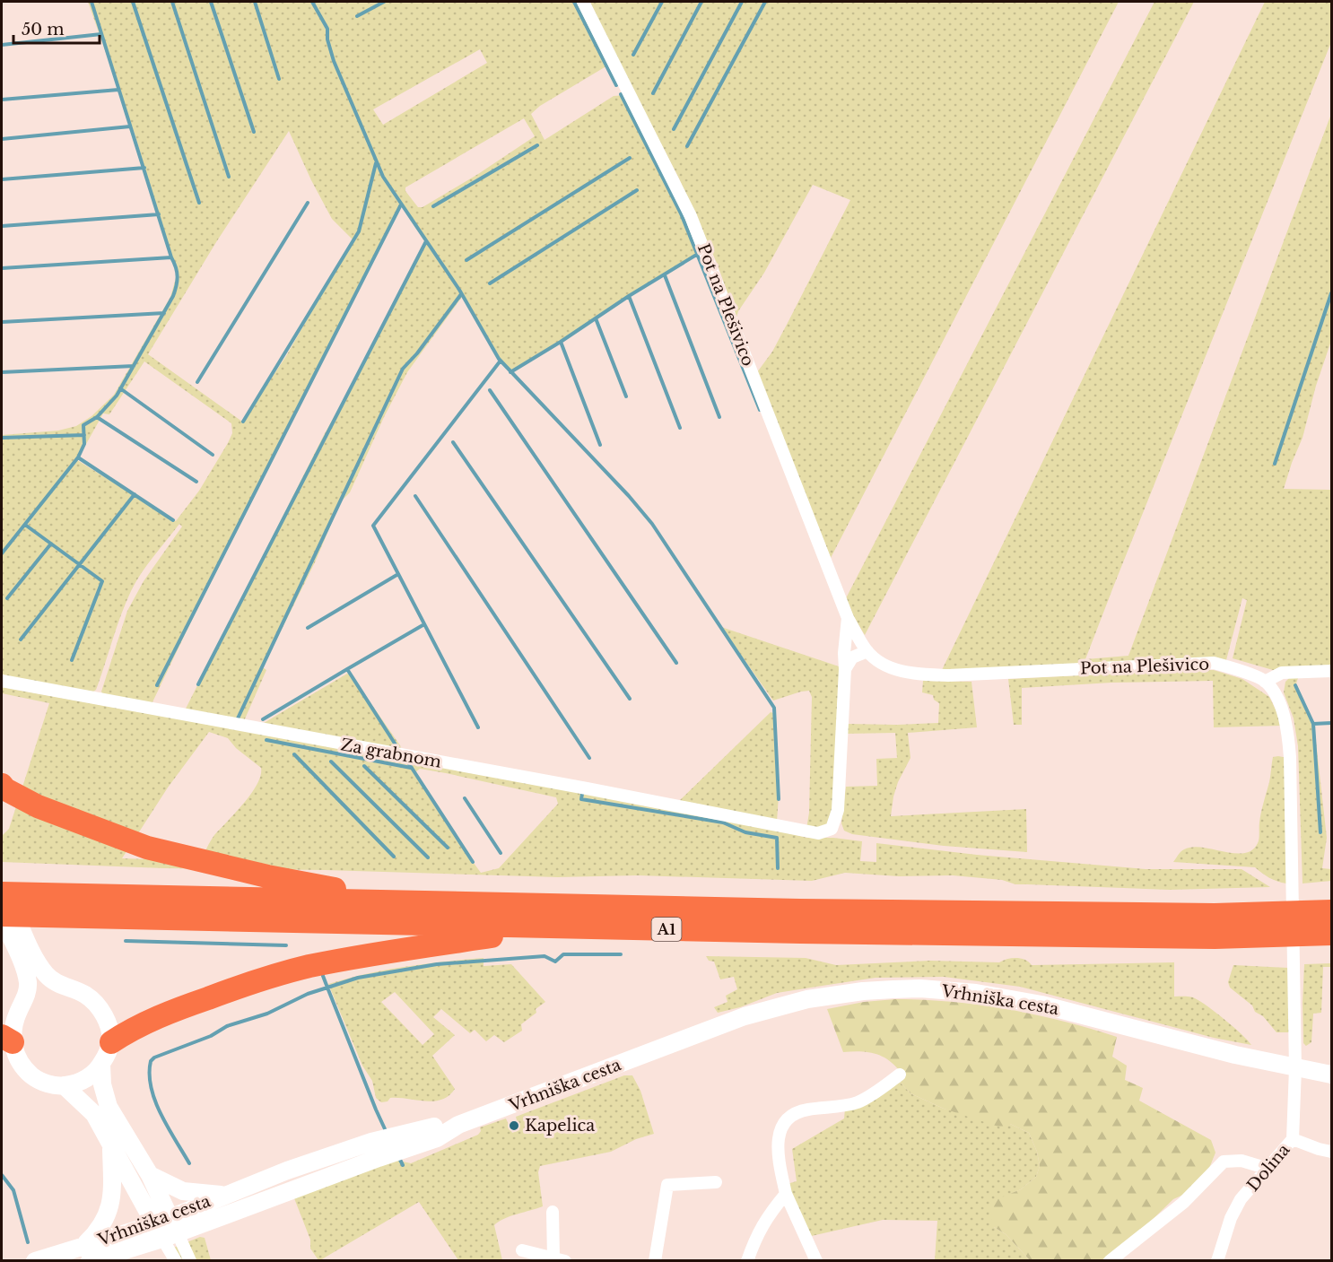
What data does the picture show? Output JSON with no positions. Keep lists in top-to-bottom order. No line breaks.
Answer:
{"streets":{"highway":["A1"],"main road":["Vrhniška cesta"],"street":["Pot na Plešivico","Za grabnom","Dolina"]},"crossings":[["Pot na Plešivico","Za grabnom"],["Vrhniška cesta","Dolina"]],"places":["Kapelica"],"scale_bar":"50 m"}
